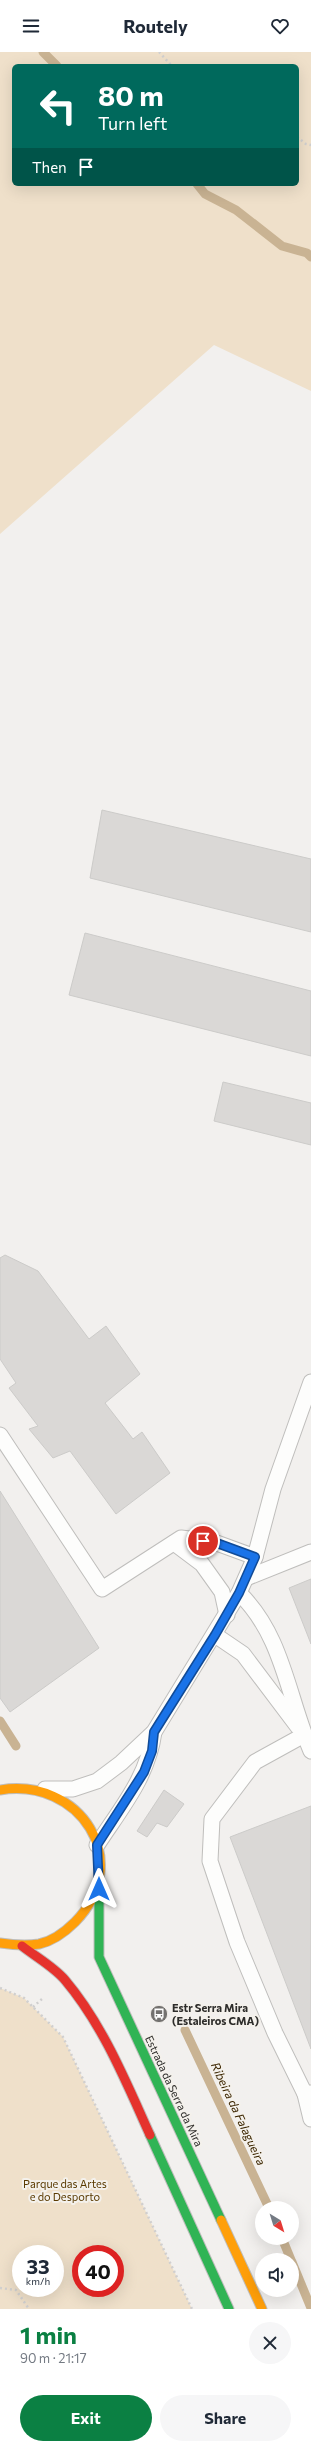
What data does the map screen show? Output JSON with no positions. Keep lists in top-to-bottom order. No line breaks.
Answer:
{"streets":{"street":["Estrada da Serra da Mira"]},"water":["Ribeira da Falagueira"],"parks":["Parque das Artes e do Desporto"],"places":{"bus stop":["Estr Serra Mira (Estaleiros CMA)"]},"north":"bottom right","page":{"header":"Routely","turn":["80 m","Turn left"],"then":"Then","speed":"33 km/h","limit":"40","heading":["1 min","90 m · 21:17"],"buttons":["Exit","Share"]}}
